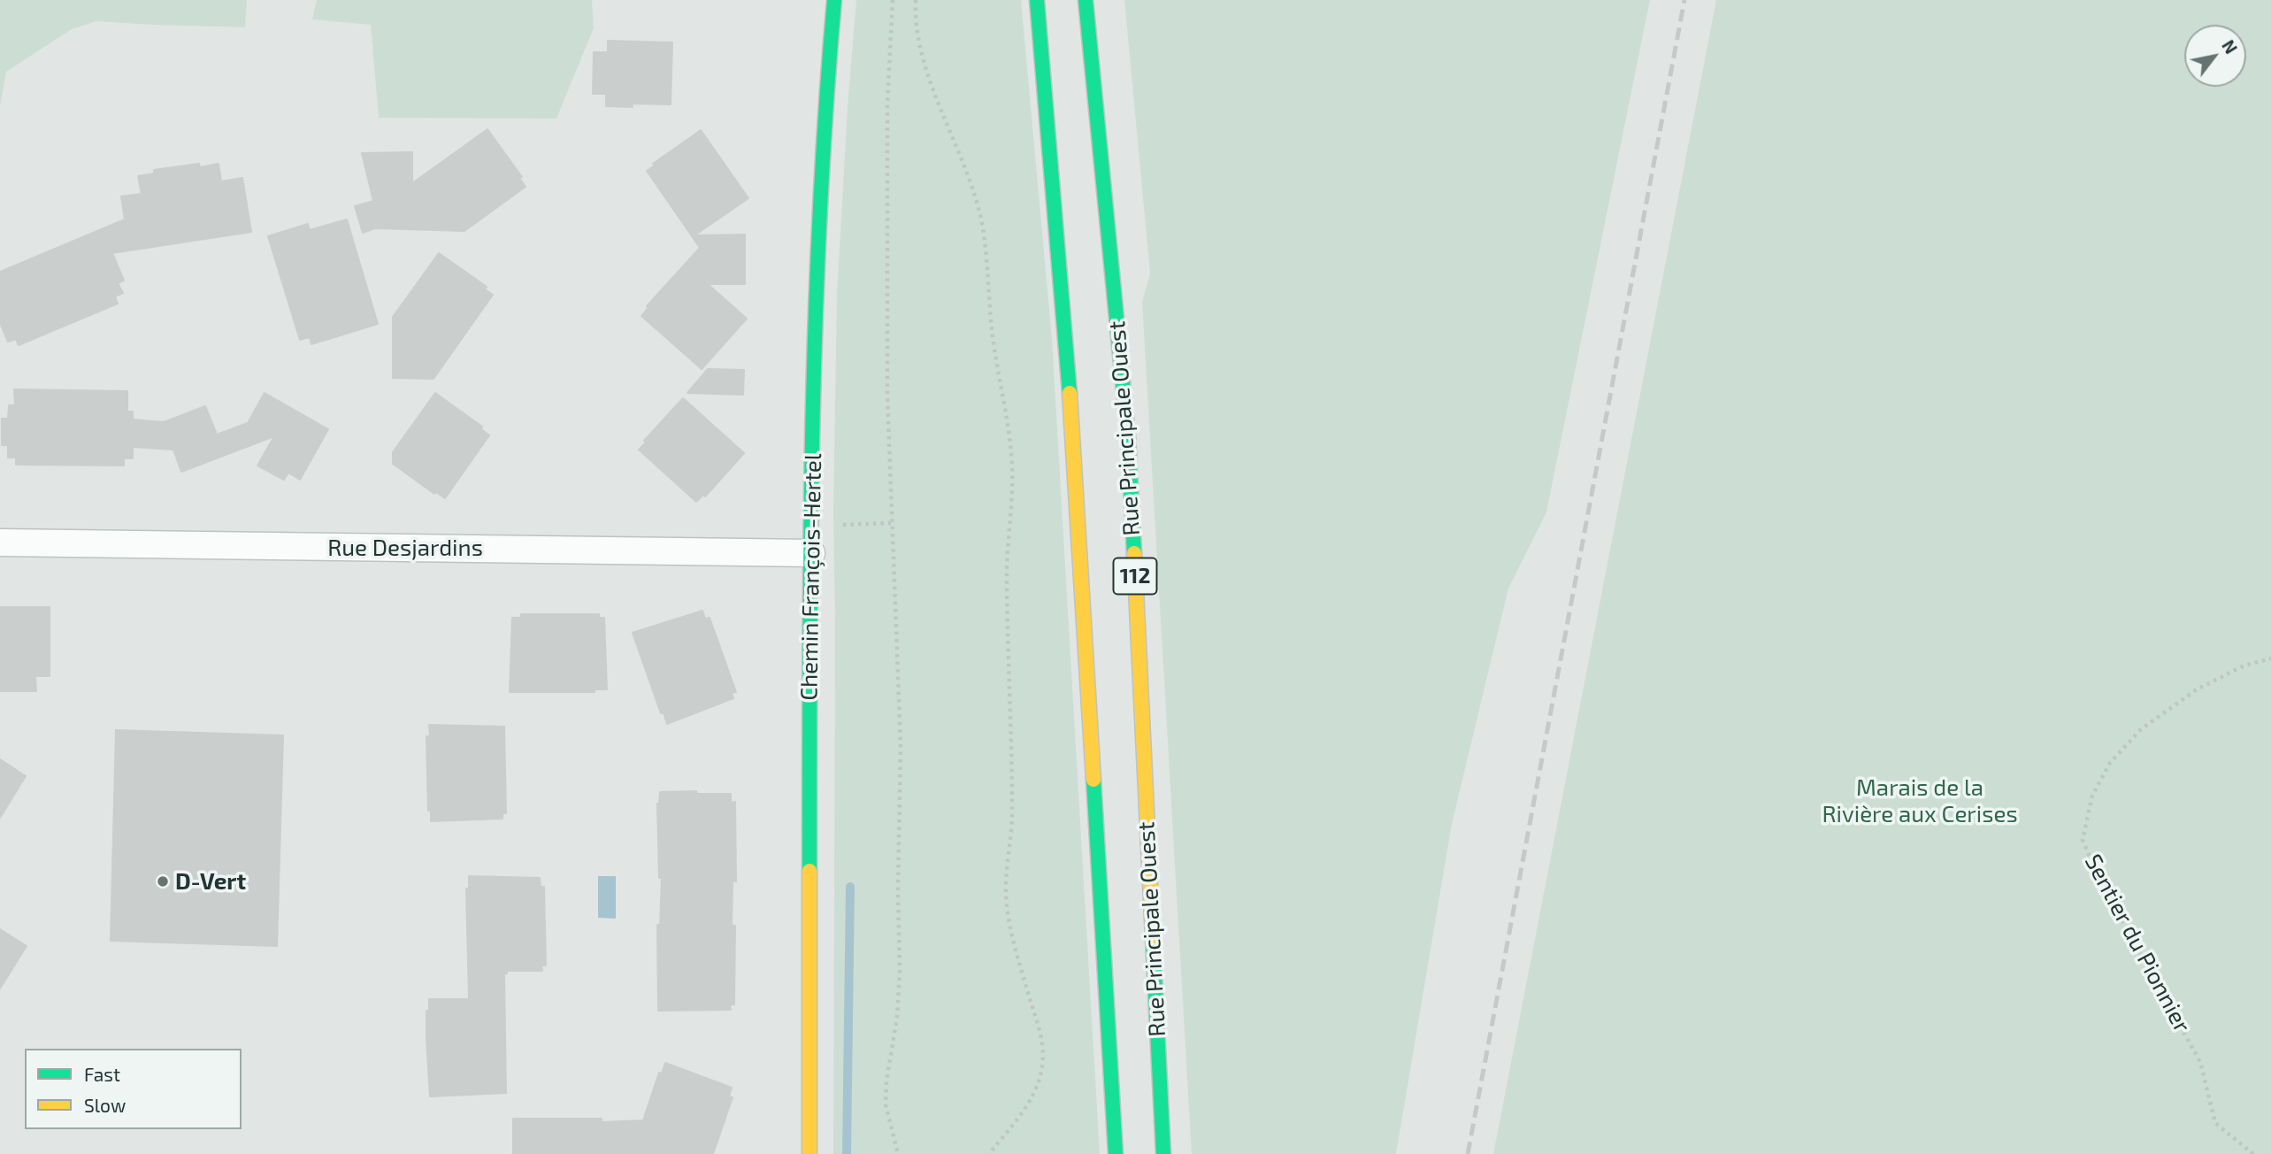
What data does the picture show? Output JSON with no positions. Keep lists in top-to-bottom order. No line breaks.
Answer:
{"streets":{"main road":["Rue Principale Ouest","112","Chemin François-Hertel"],"street":["Rue Desjardins"],"path":["Sentier du Pionnier"]},"crossings":[["Rue Desjardins","Chemin François-Hertel"]],"parks":["Marais de la Rivière aux Cerises"],"places":["D-Vert"],"legend":["Fast","Slow"],"north":"top right"}
